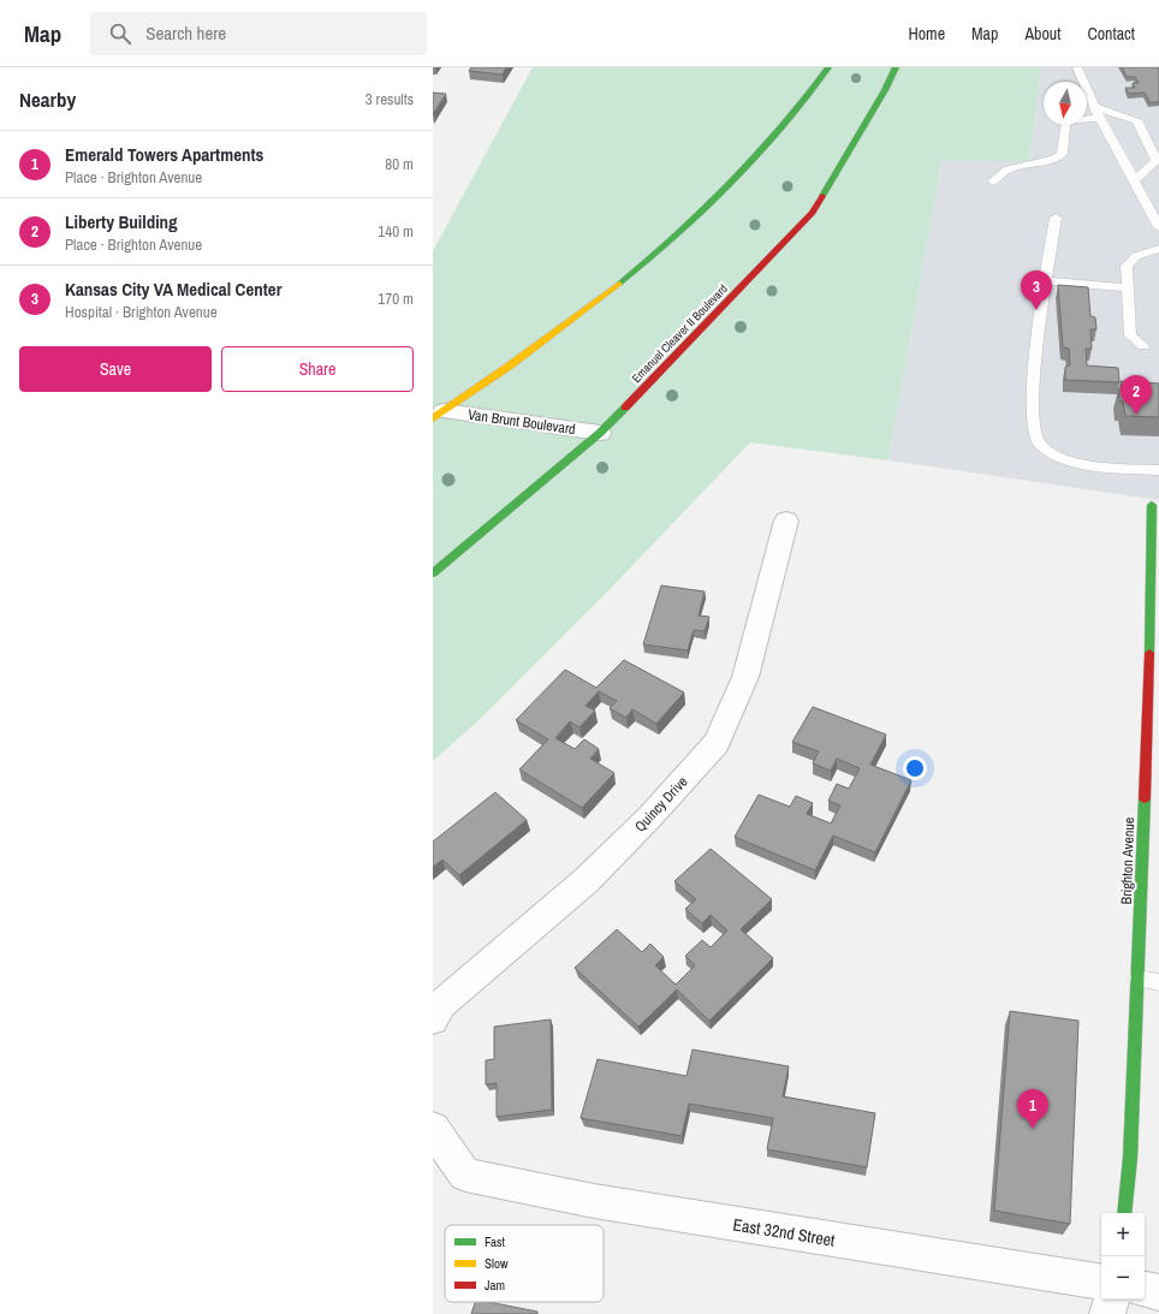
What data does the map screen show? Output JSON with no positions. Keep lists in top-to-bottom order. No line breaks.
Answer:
{"streets":{"main road":["Emanuel Cleaver II Boulevard","Brighton Avenue"],"street":["Van Brunt Boulevard","Quincy Drive","East 32nd Street"]},"crossings":[["Emanuel Cleaver II Boulevard","Van Brunt Boulevard"]],"legend":["Fast","Slow","Jam"],"north":"bottom","page":{"header":"Map","search":"Search here","nav":["Home","Map","About","Contact"],"heading":["Nearby","3 results"],"list":[{"mark":"1","name":"Emerald Towers Apartments","note":"Place · Brighton Avenue","value":"80 m"},{"mark":"2","name":"Liberty Building","note":"Place · Brighton Avenue","value":"140 m"},{"mark":"3","name":"Kansas City VA Medical Center","note":"Hospital · Brighton Avenue","value":"170 m"}],"pins":["3","2","1"],"buttons":["Save","Share"],"map_buttons":["+","−"]}}
